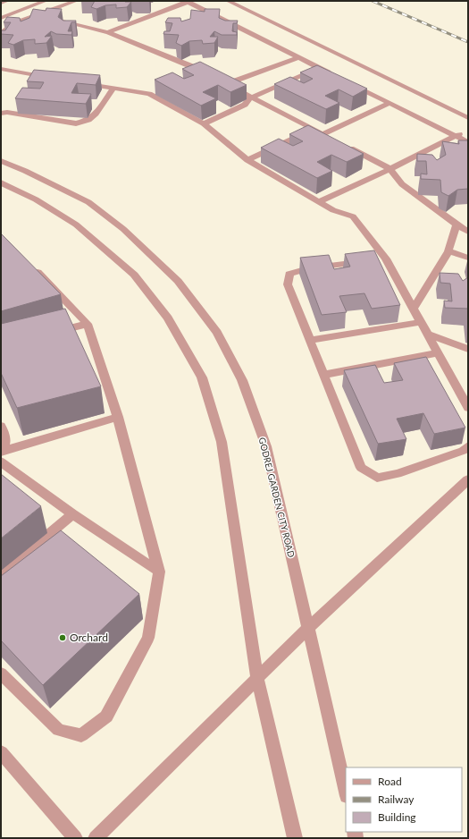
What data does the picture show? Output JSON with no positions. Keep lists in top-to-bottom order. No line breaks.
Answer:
{"streets":{"street":["GODREJ GARDEN CITY ROAD"]},"places":["Orchard"],"legend":["Road","Railway","Building"]}
